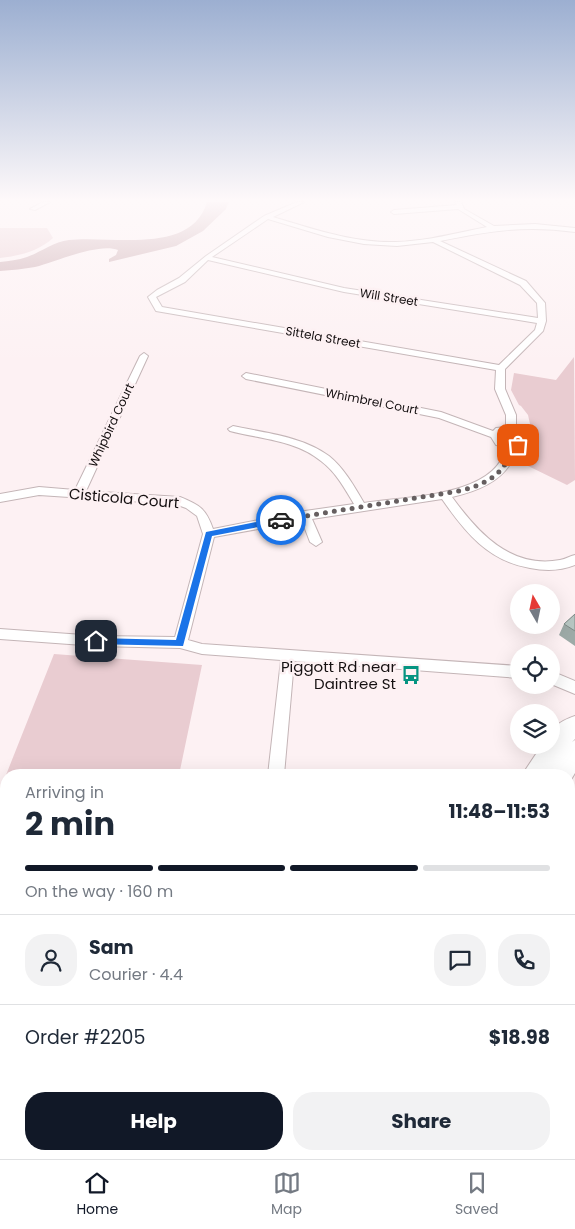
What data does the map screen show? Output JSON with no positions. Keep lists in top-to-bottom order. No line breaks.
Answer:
{"streets":{"street":["Will Street","Sittela Street","Whimbrel Court","Whipbird Court","Cisticola Court"]},"crossings":[["Will Street","Sittela Street"],["Whipbird Court","Cisticola Court"]],"places":{"bus stop":["Piggott Rd near Daintree St"]},"north":"top","page":{"heading":["2 min","Arriving in","11:48–11:53"],"panel":["Sam","Courier · 4.4","Order #2205","$18.98"],"bar":"On the way · 160 m","buttons":["Help","Share"],"tabs":["Home","Map","Saved"]}}
